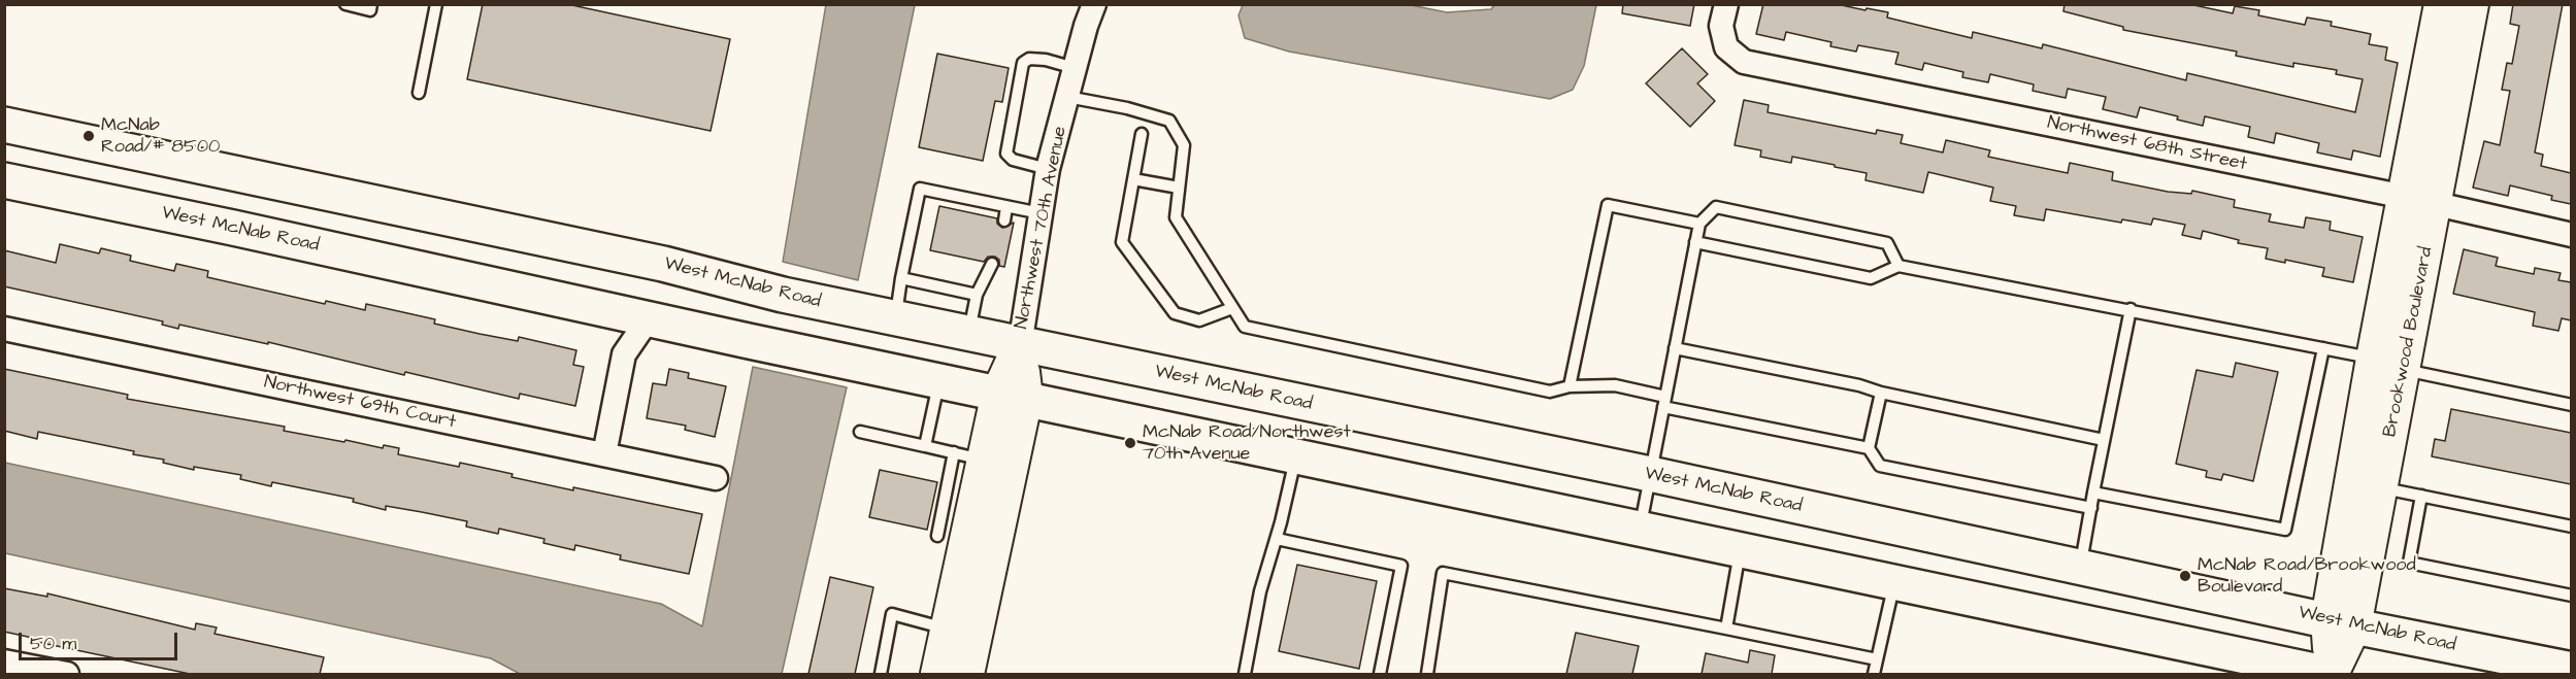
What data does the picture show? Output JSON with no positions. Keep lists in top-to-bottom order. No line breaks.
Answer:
{"streets":{"main road":["West McNab Road"],"street":["Northwest 68th Street","Northwest 70th Avenue","Brookwood Boulevard","Northwest 69th Court"]},"crossings":[["Northwest 68th Street","Brookwood Boulevard"],["Northwest 70th Avenue","West McNab Road"],["West McNab Road","Brookwood Boulevard"]],"places":["McNab Road/# 8500","McNab Road/Northwest 70th Avenue","McNab Road/Brookwood Boulevard"],"scale_bar":"50 m"}
